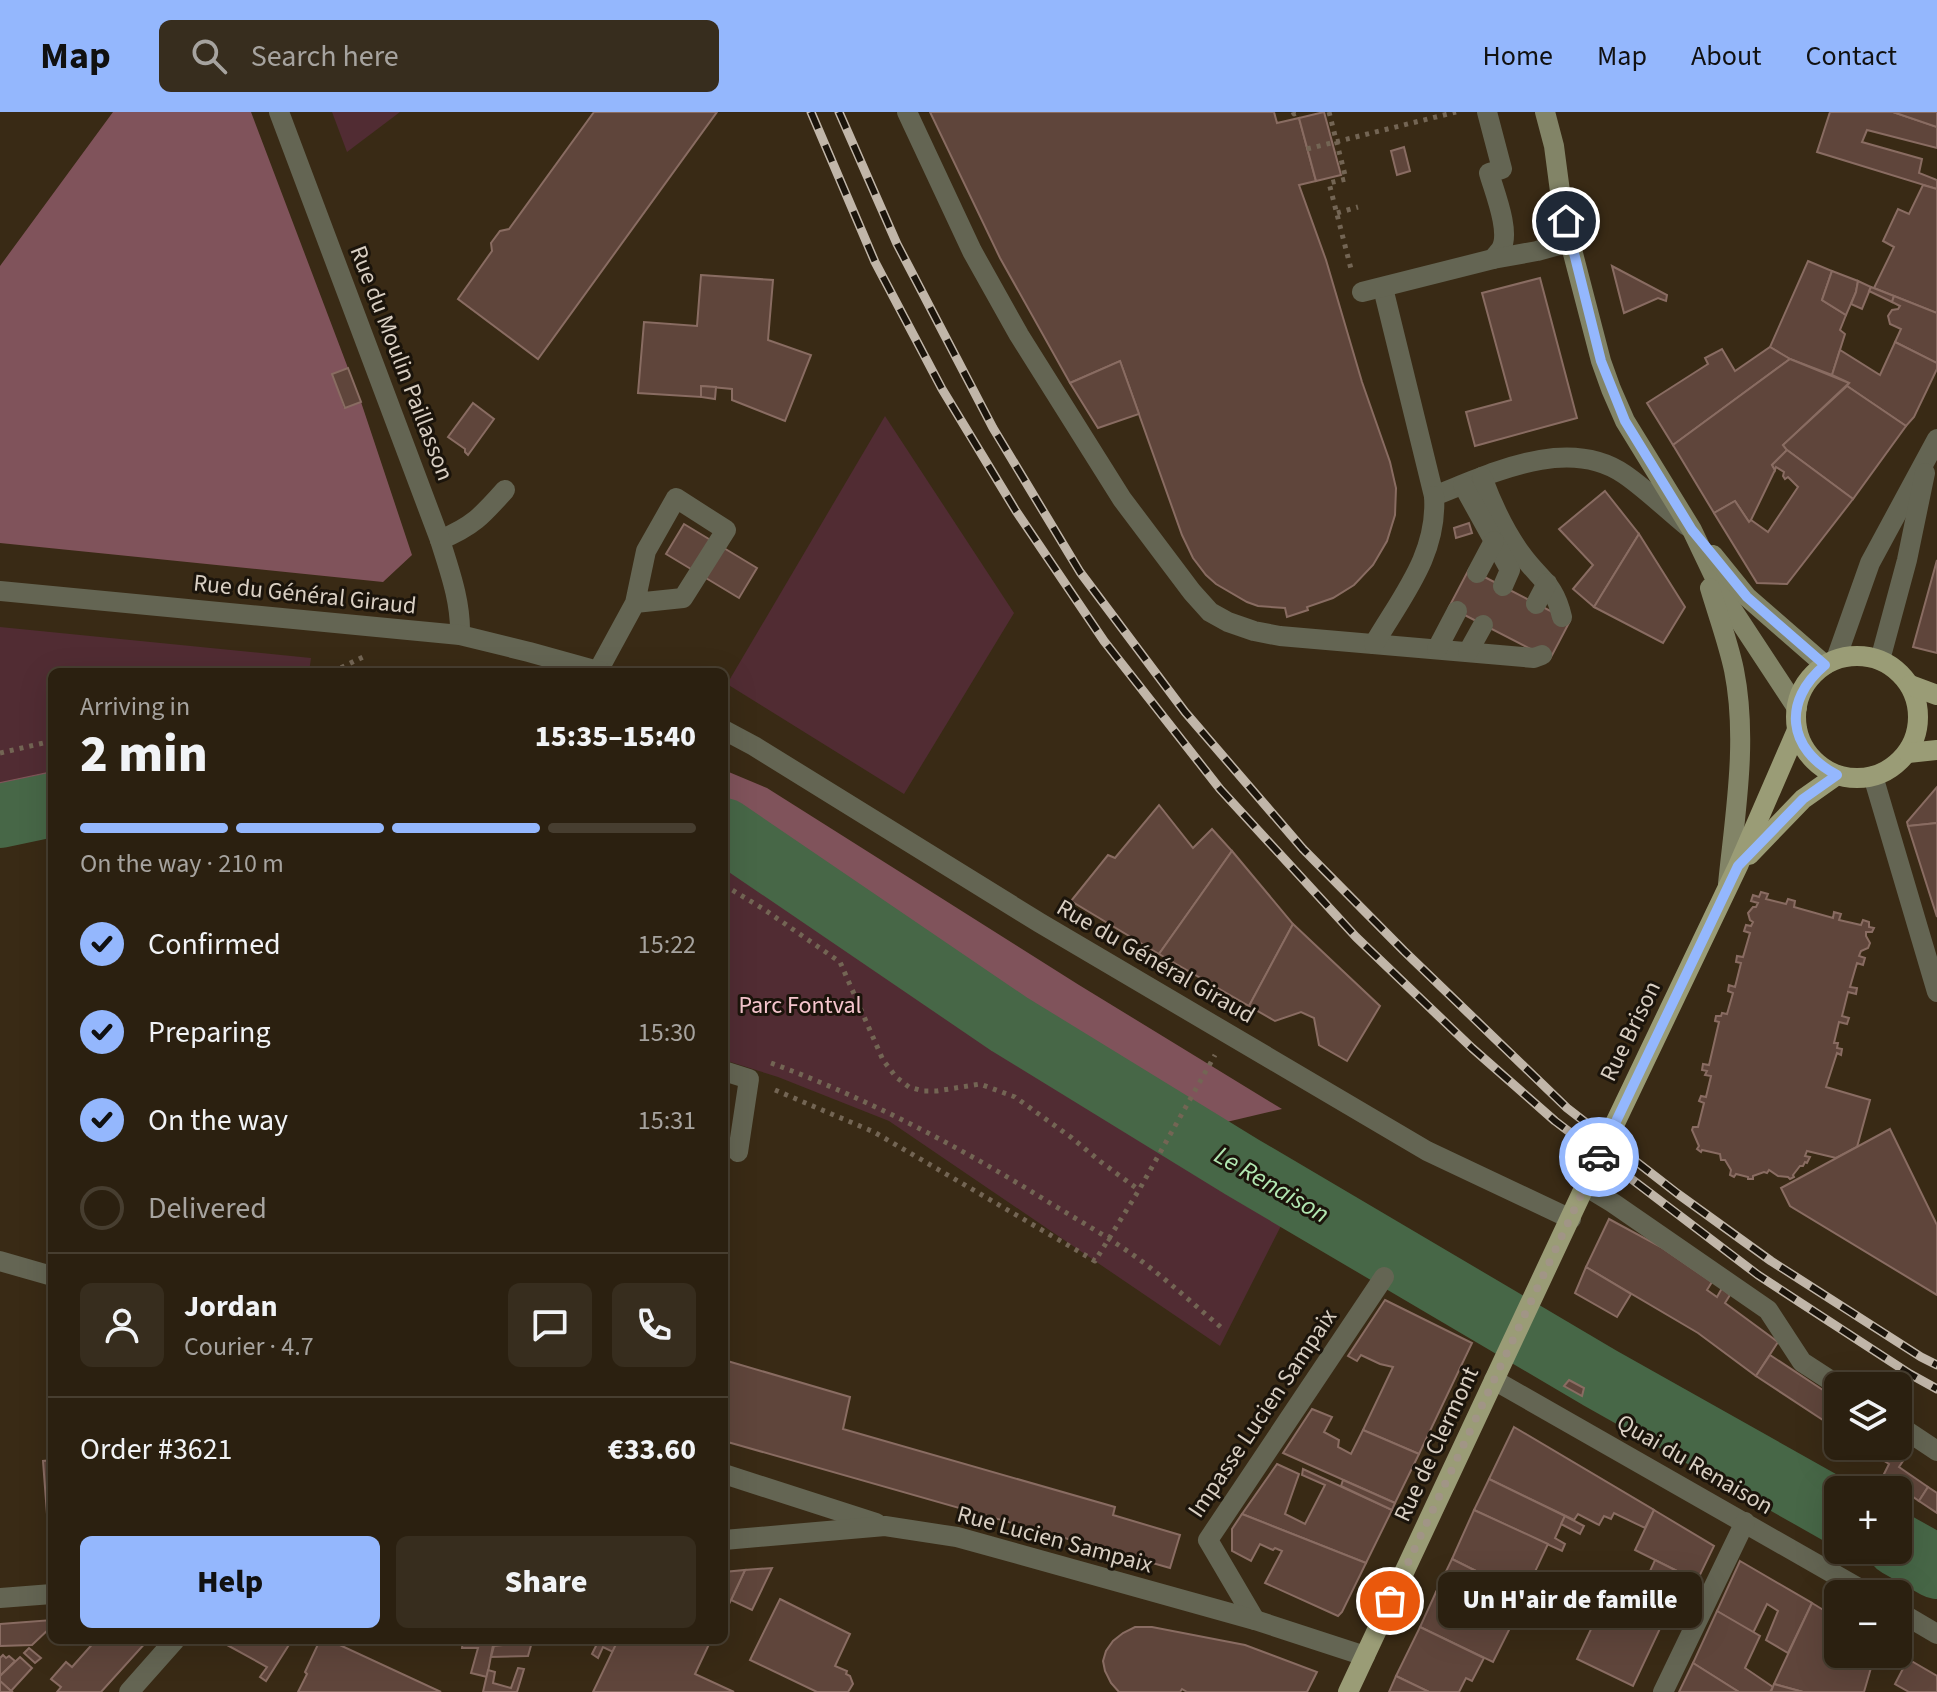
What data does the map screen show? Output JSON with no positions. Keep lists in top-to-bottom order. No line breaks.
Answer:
{"streets":{"main road":["Rue Brison","Rue de Clermont"],"street":["Rue du Moulin Paillasson","Rue du Général Giraud","Impasse Lucien Sampaix","Quai du Renaison","Rue Lucien Sampaix"]},"crossings":[["Rue du Moulin Paillasson","Rue du Général Giraud"],["Rue du Général Giraud","Rue Brison"],["Rue du Général Giraud","Rue de Clermont"],["Rue Brison","Rue de Clermont"],["Impasse Lucien Sampaix","Rue Lucien Sampaix"],["Rue de Clermont","Quai du Renaison"],["Rue de Clermont","Rue Lucien Sampaix"]],"water":["Le Renaison"],"parks":["Parc Fontval"],"places":["Un H'air de famille"],"page":{"header":"Map","search":"Search here","nav":["Home","Map","About","Contact"],"heading":["2 min","Arriving in","15:35–15:40"],"panel":["Jordan","Courier · 4.7","Order #3621","€33.60"],"bar":"On the way · 210 m","list":[["Confirmed","15:22"],["Preparing","15:30"],["On the way","15:31"],"Delivered"],"map_buttons":["+","−"],"buttons":["Help","Share"],"bubble":"Un H'air de famille"}}
